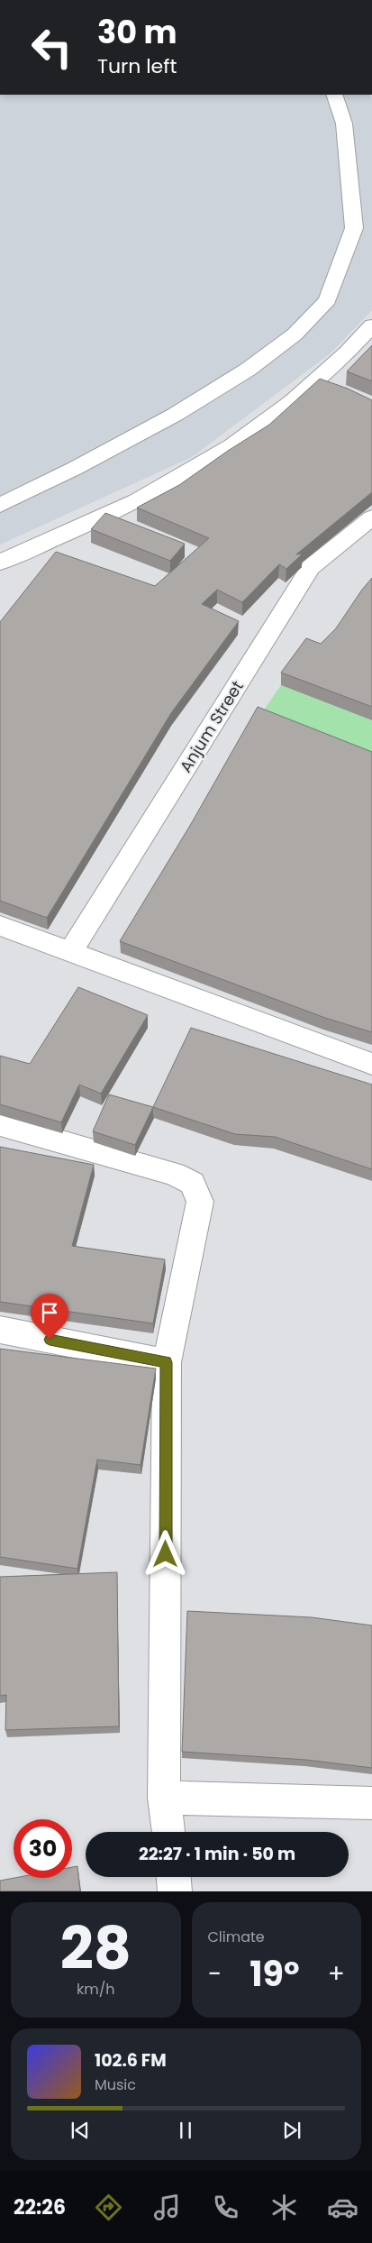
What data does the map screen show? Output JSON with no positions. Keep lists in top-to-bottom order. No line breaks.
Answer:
{"streets":{"street":["Anjum Street"]},"page":{"turn":["30 m","Turn left"],"limit":"30","trip":"22:27 · 1 min · 50 m","tile":[["28","km/h"],"Climate"],"heat":["−","19°","+"],"song":["102.6 FM","Music"],"tabs":"22:26"}}
